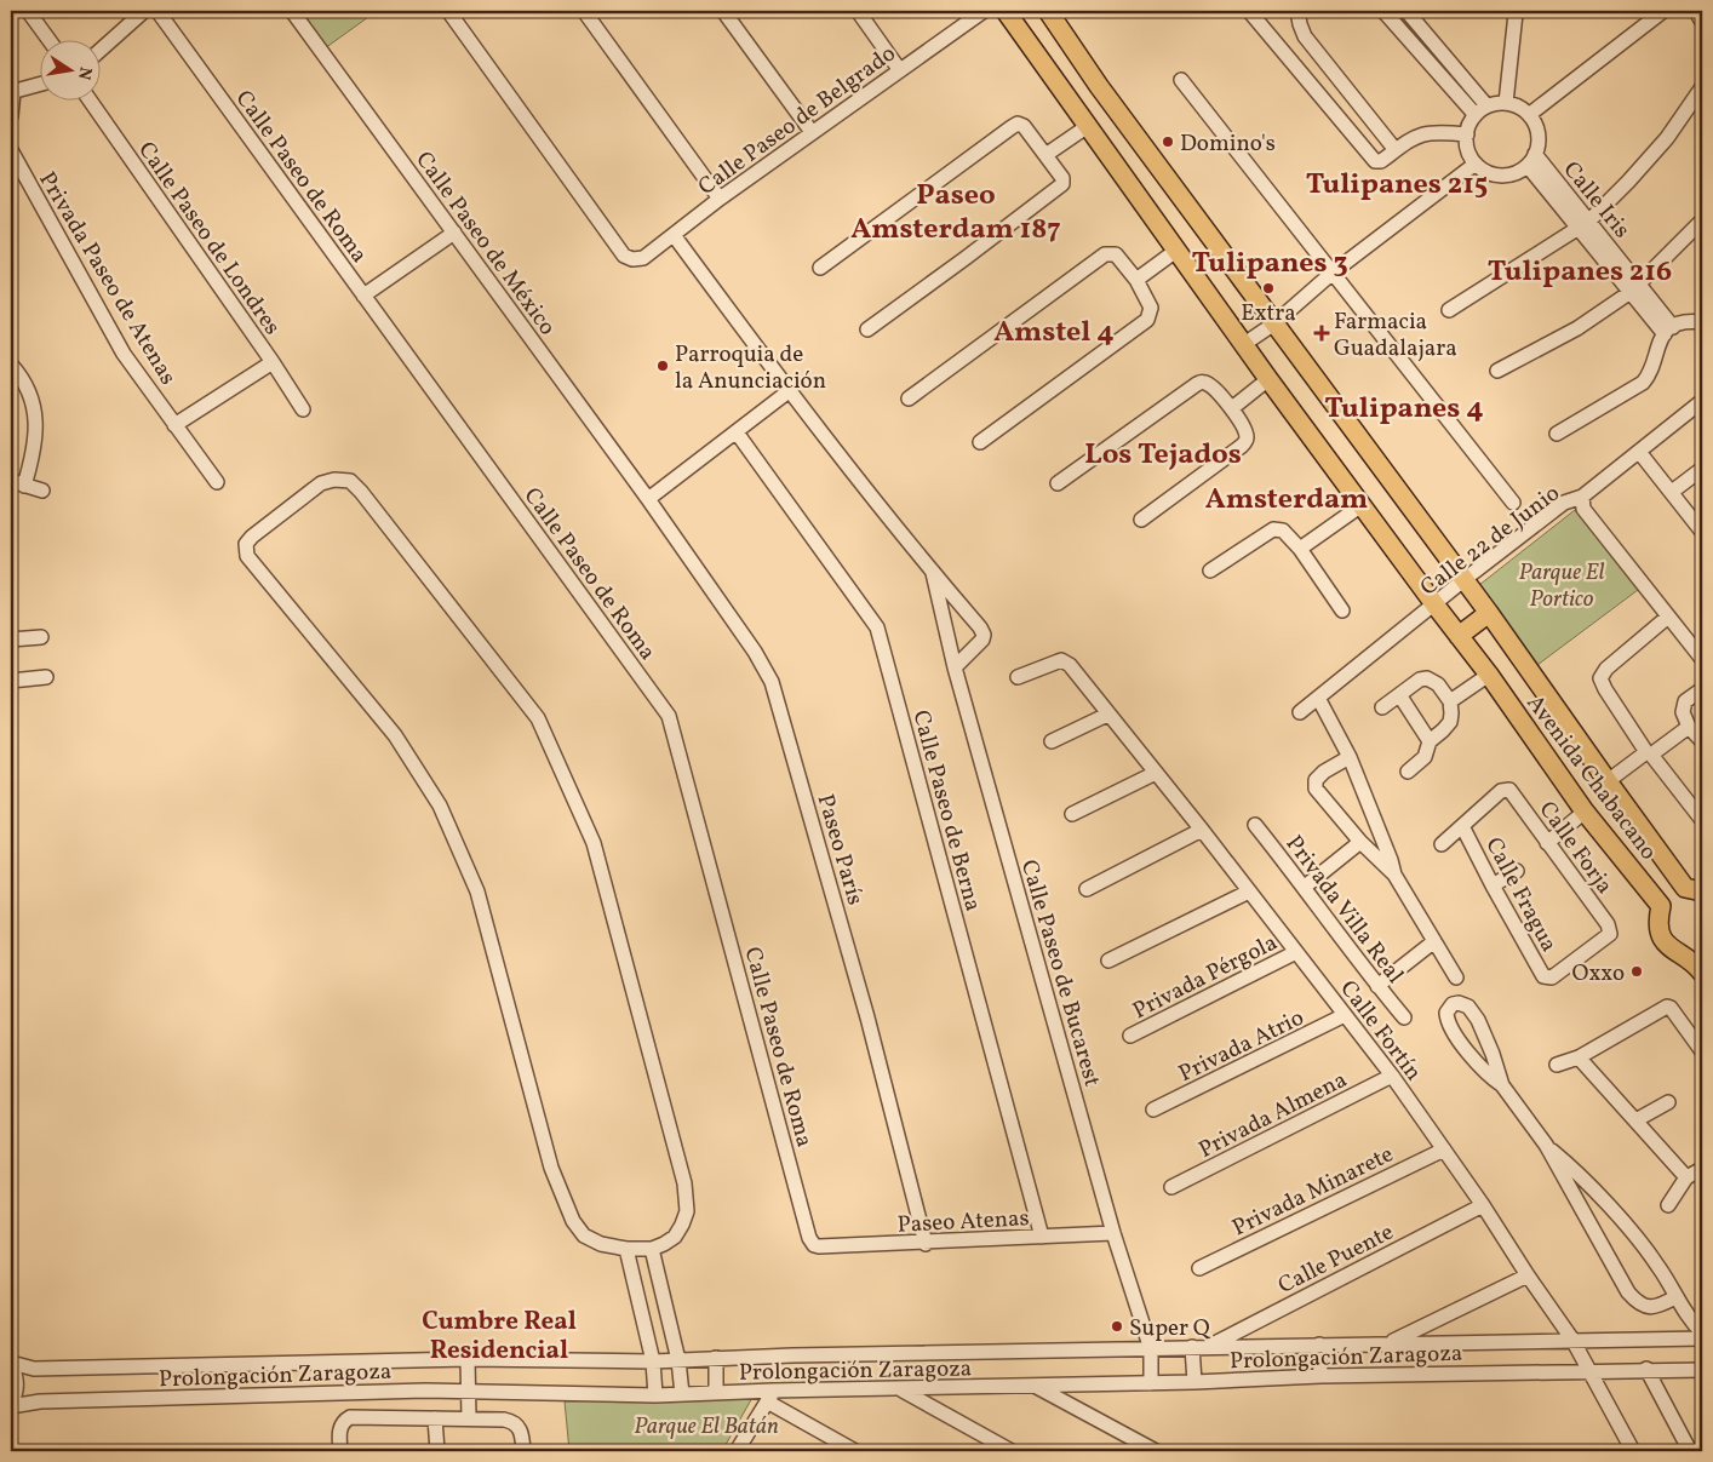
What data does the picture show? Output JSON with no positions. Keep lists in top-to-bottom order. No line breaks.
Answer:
{"streets":{"main road":["Avenida Chabacano"],"street":["Calle Paseo de Belgrado","Calle Paseo de Roma","Calle Iris","Calle Paseo de Londres","Calle Paseo de México","Privada Paseo de Atenas","Calle 22 de Junio","Calle Paseo de Berna","Calle Forja","Paseo París","Calle Fragua","Privada Villa Real","Calle Paseo de Bucarest","Privada Pérgola","Calle Fortín","Privada Atrio","Privada Almena","Privada Minarete","Paseo Atenas","Calle Puente","Prolongación Zaragoza"]},"crossings":[["Calle Paseo de Roma","Paseo Atenas"],["Calle Paseo de México","Paseo París"],["Calle 22 de Junio","Avenida Chabacano"],["Calle Paseo de Berna","Paseo Atenas"],["Calle Forja","Calle Fragua"],["Paseo París","Paseo Atenas"],["Calle Paseo de Bucarest","Paseo Atenas"],["Calle Paseo de Bucarest","Prolongación Zaragoza"],["Privada Pérgola","Calle Fortín"],["Calle Fortín","Privada Atrio"],["Calle Fortín","Privada Almena"],["Calle Fortín","Privada Minarete"],["Calle Fortín","Calle Puente"],["Calle Fortín","Prolongación Zaragoza"],["Calle Puente","Prolongación Zaragoza"]],"districts":["Tulipanes 215","Paseo Amsterdam 187","Tulipanes 3","Tulipanes 216","Amstel 4","Tulipanes 4","Los Tejados","Amsterdam","Cumbre Real Residencial"],"parks":["Parque El Portico","Parque El Batán"],"places":{"other":["Domino's","Extra","Parroquia de la Anunciación","Oxxo","Super Q"],"health":["Farmacia Guadalajara"]},"north":"right"}
